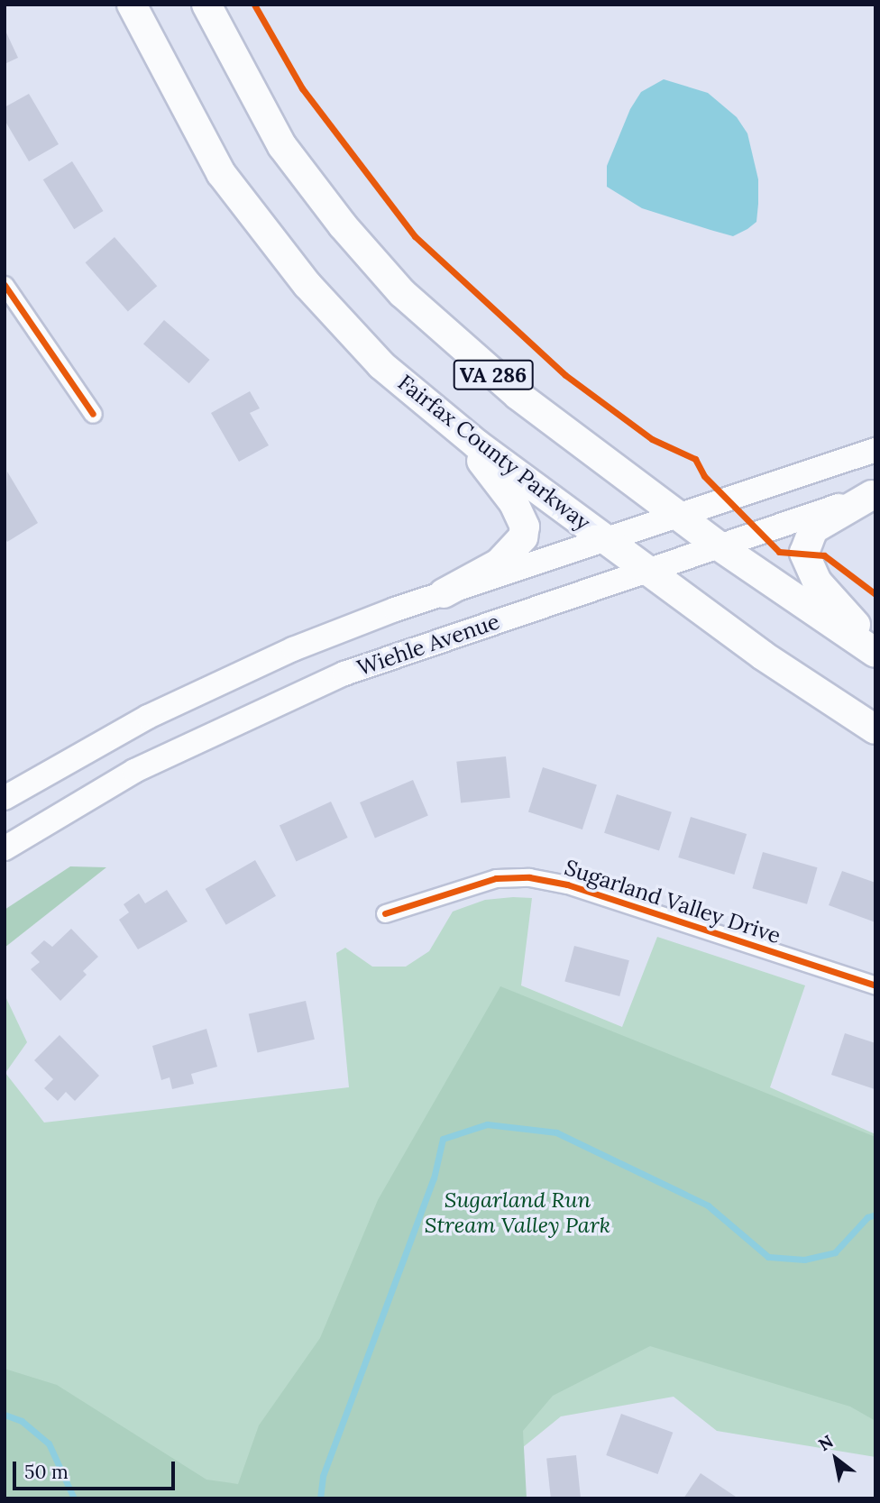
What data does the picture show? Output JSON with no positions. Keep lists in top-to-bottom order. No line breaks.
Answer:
{"streets":{"highway":["VA 286","Fairfax County Parkway"],"main road":["Wiehle Avenue"],"street":["Sugarland Valley Drive"]},"crossings":[["VA 286","Wiehle Avenue"],["Fairfax County Parkway","Wiehle Avenue"]],"parks":["Sugarland Run Stream Valley Park"],"scale_bar":"50 m","north":"top left"}
